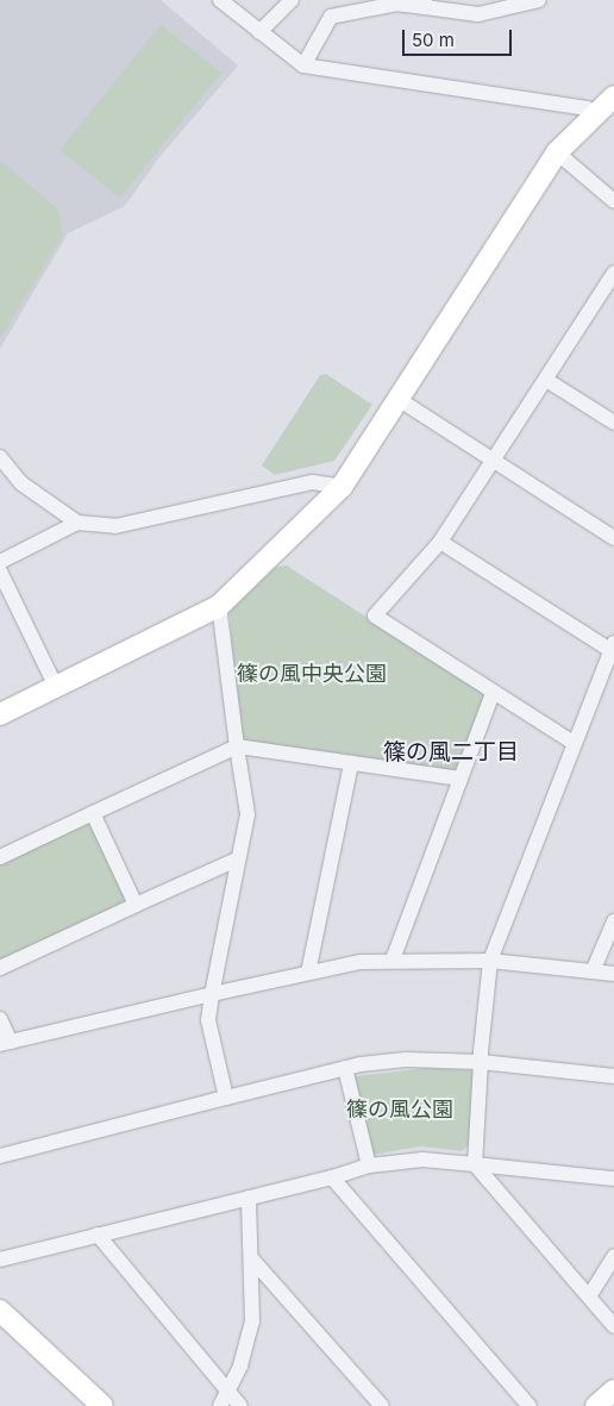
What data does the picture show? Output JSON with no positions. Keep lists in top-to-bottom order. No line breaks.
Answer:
{"districts":["篠の風二丁目"],"parks":["篠の風中央公園","篠の風公園"],"scale_bar":"50 m"}
